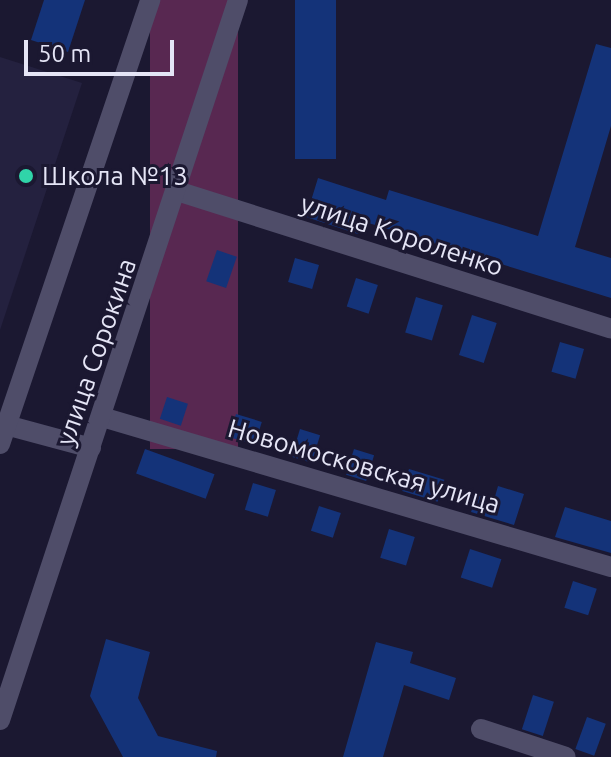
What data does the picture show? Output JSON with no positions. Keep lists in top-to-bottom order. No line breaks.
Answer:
{"streets":{"street":["улица Короленко","улица Сорокина","Новомосковская улица"]},"crossings":[["улица Короленко","улица Сорокина"],["улица Сорокина","Новомосковская улица"]],"places":["Школа №13"],"scale_bar":"50 m"}
